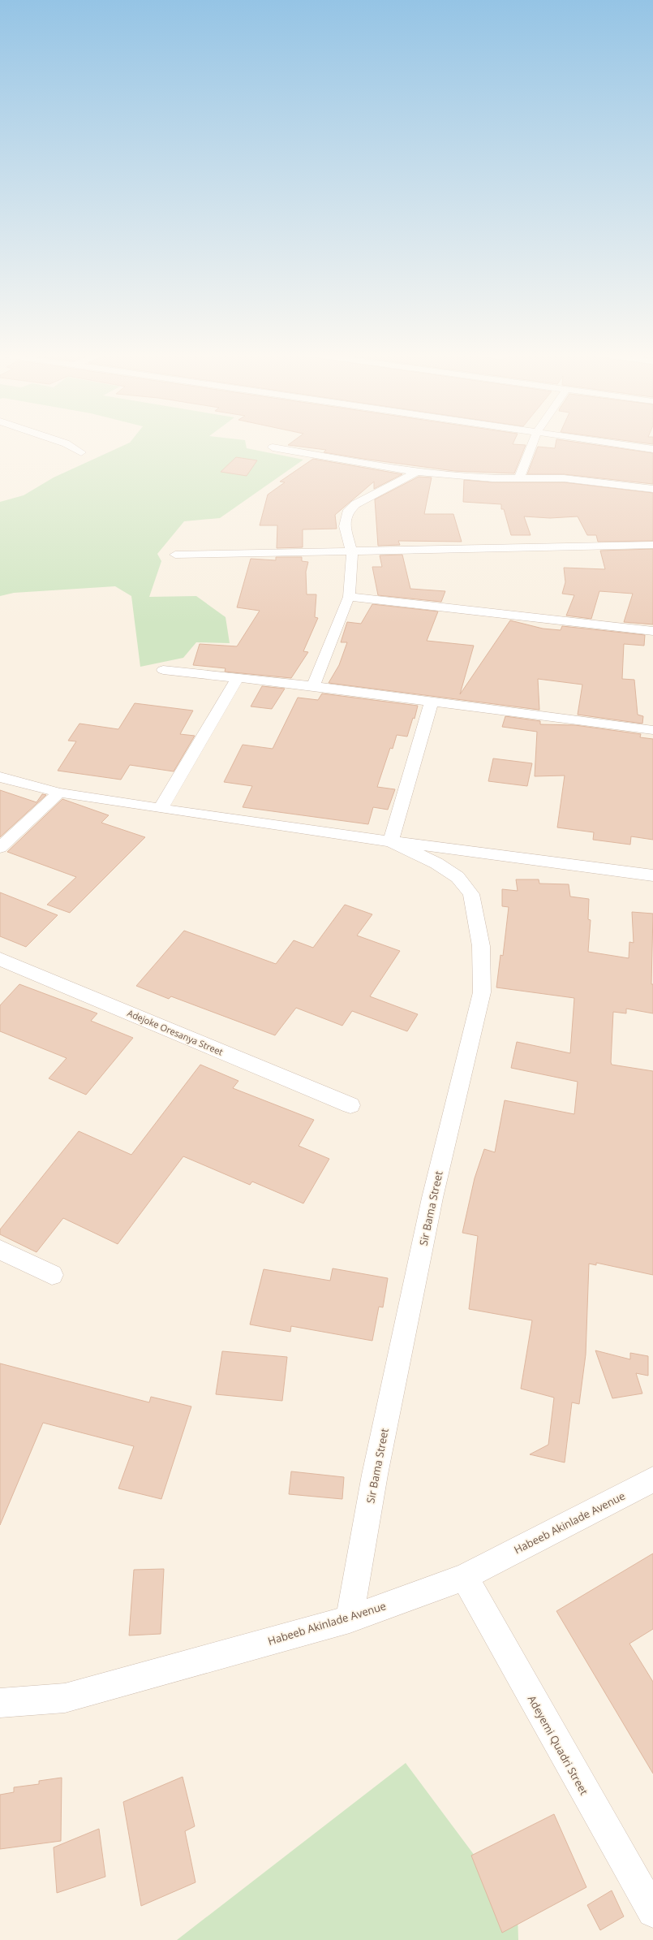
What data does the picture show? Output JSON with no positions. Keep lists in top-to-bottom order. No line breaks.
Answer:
{"streets":{"street":["Adejoke Oresanya Street","Sir Bama Street","Habeeb Akinlade Avenue","Adeyemi Quadri Street"]},"crossings":[["Sir Bama Street","Habeeb Akinlade Avenue"],["Habeeb Akinlade Avenue","Adeyemi Quadri Street"]]}
